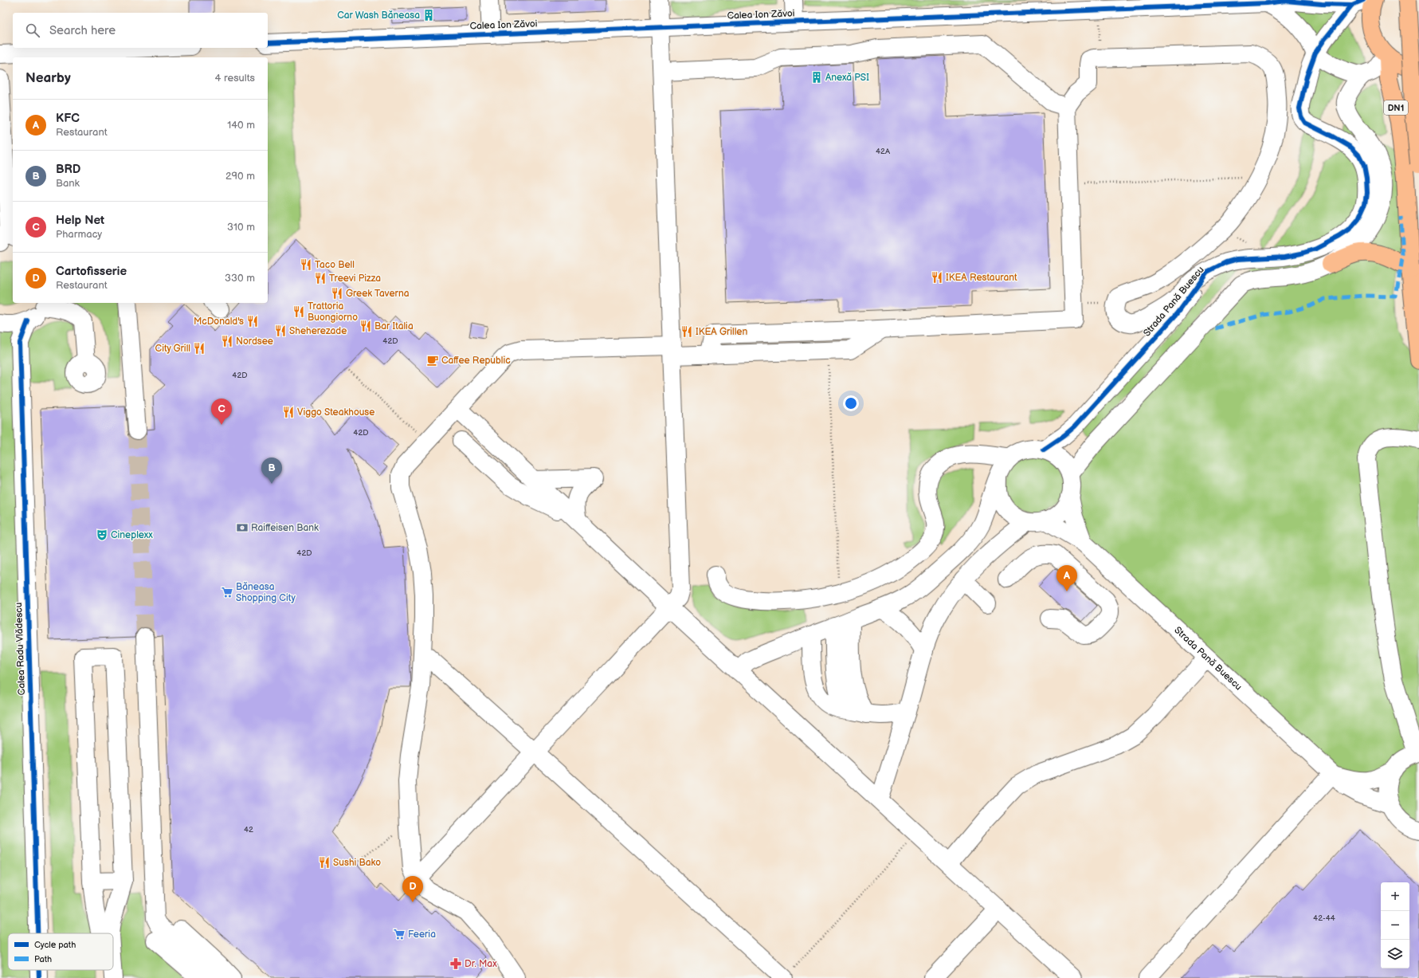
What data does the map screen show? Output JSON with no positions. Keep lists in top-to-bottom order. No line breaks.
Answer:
{"streets":{"highway":["DN1"],"street":["Calea Ion Zăvoi","Strada Pană Buescu","Calea Radu Vlădescu"]},"crossings":[["Calea Ion Zăvoi","DN1"],["Calea Ion Zăvoi","Strada Pană Buescu"]],"places":{"building":["Car Wash Băneasa","Anexă PSI"],"restaurant":["Taco Bell","IKEA Restaurant","Treevi Pizza","Greek Taverna","Trattoria Buongiorno","McDonald's","Bar Italia","Sheherezade","IKEA Grillen","Nordsee","City Grill","Viggo Steakhouse","Sushi Bako"],"cafe":["Caffee Republic"],"bank":["Raiffeisen Bank"],"theatre":["Cineplexx"],"supermarket":["Băneasa Shopping City","Feeria"],"pharmacy":["Dr. Max"]},"house_numbers":["42A","42D","42D","42D","42D","42","42-44"],"legend":["Cycle path","Path"],"page":{"search":"Search here","heading":["Nearby","4 results"],"list":[{"mark":"A","name":"KFC","note":"Restaurant","value":"140 m"},{"mark":"B","name":"BRD","note":"Bank","value":"290 m"},{"mark":"C","name":"Help Net","note":"Pharmacy","value":"310 m"},{"mark":"D","name":"Cartofisserie","note":"Restaurant","value":"330 m"}],"pins":["C","B","A","D"],"map_buttons":["+","−"]}}
